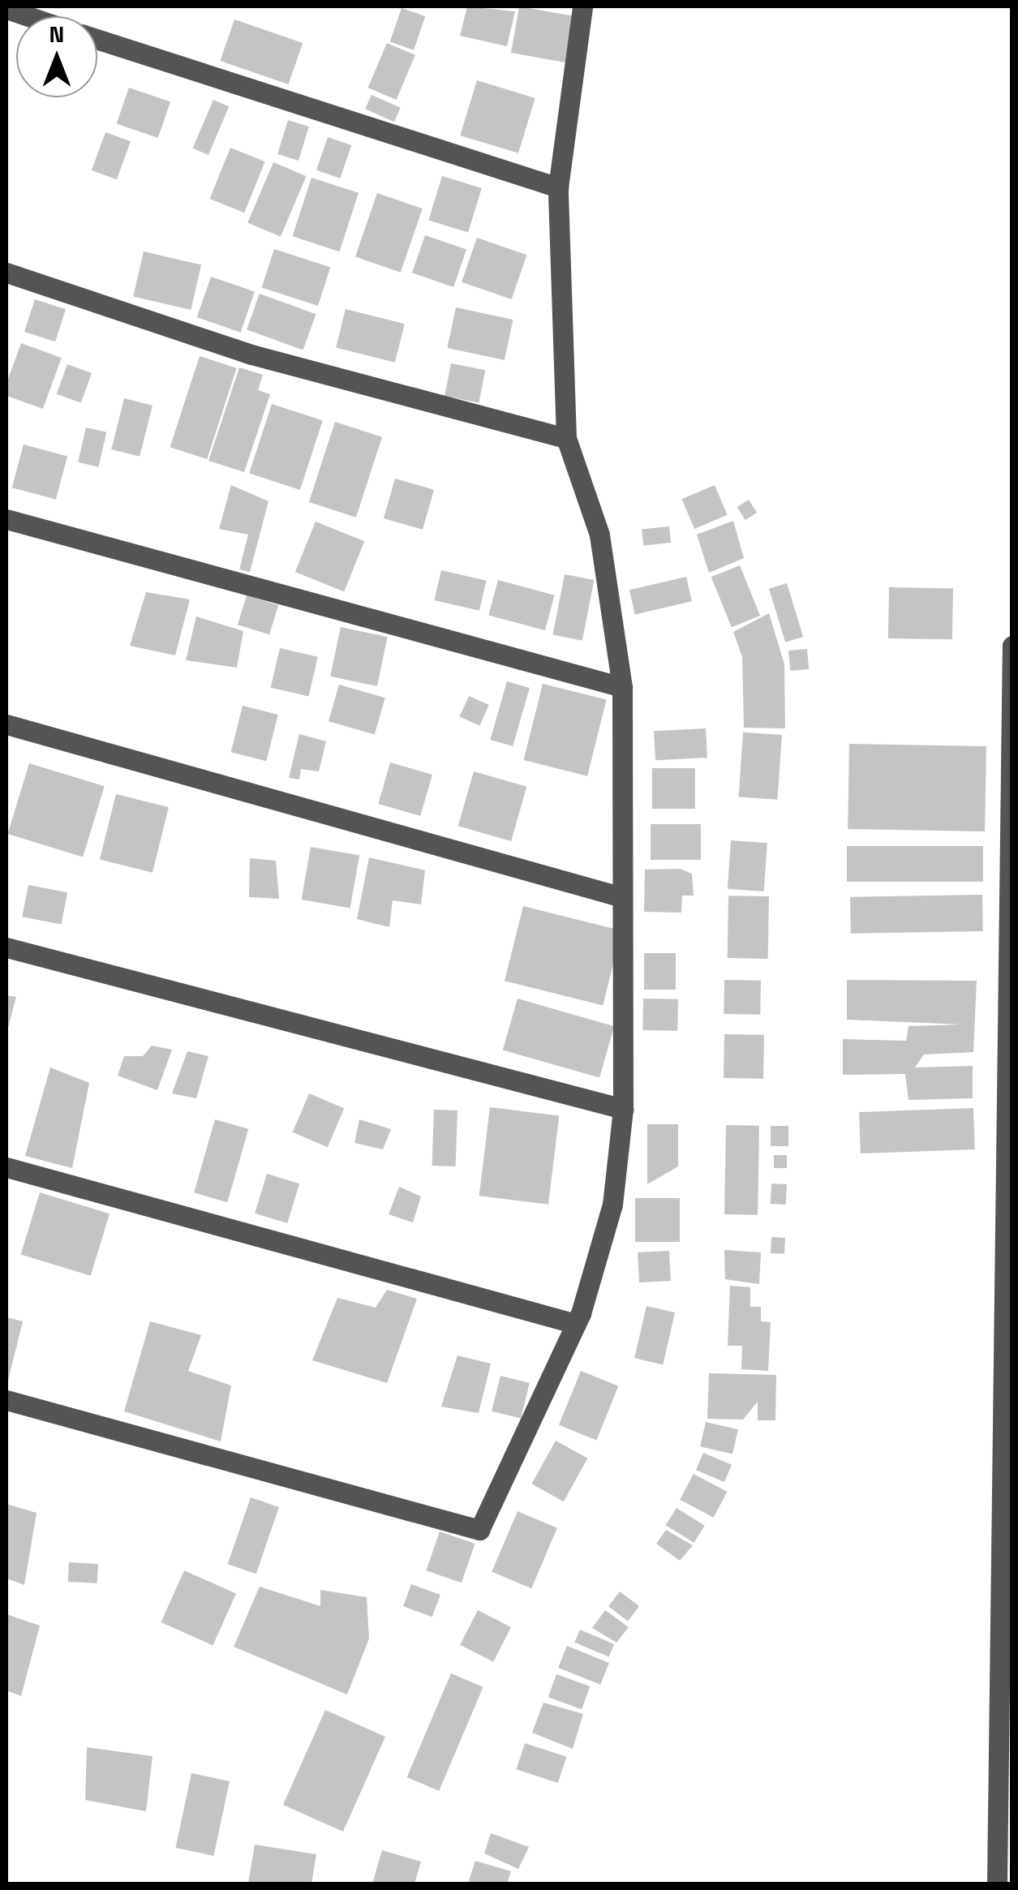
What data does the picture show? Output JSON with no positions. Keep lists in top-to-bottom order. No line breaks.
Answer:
{"north":"top"}
